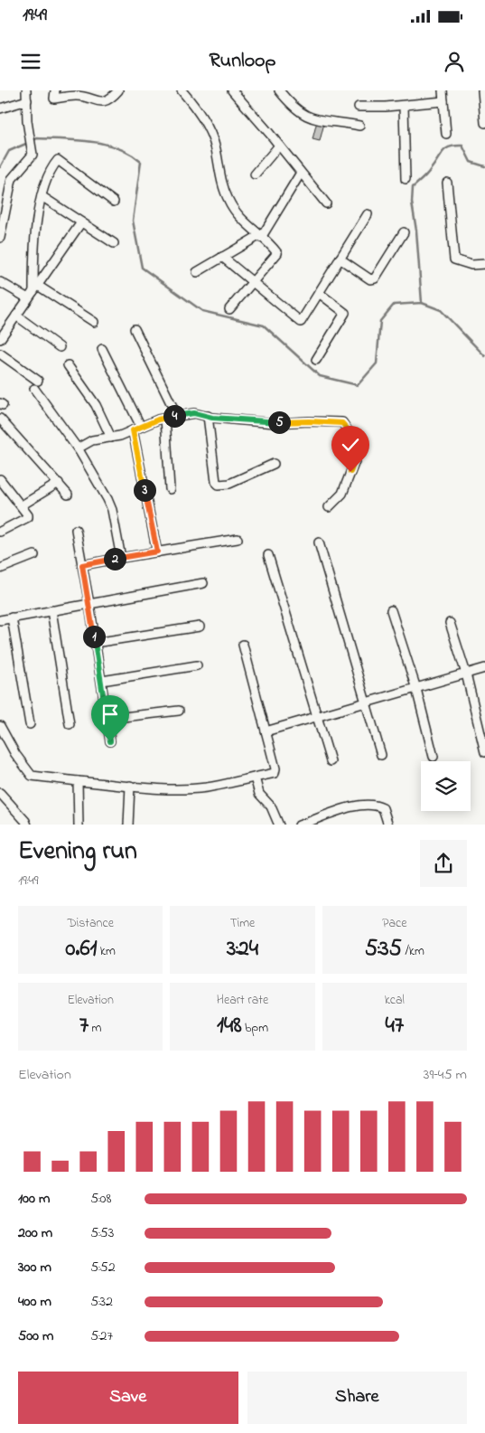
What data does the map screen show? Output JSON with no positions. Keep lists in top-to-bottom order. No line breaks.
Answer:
{"page":{"status":"19:49","header":"Runloop","pins":["4","5","3","2","1"],"heading":["Evening run","19:49"],"stats":[["Distance","0.61 km"],["Time","3:24"],["Pace","5:35 /km"],["Elevation","7 m"],["Heart rate","148 bpm"],["kcal","47"]],"chart":["Elevation","39–45 m"],"list":[{"name":"100 m","note":"5:08"},{"name":"200 m","note":"5:53"},{"name":"300 m","note":"5:52"},{"name":"400 m","note":"5:32"},{"name":"500 m","note":"5:27"}],"buttons":["Save","Share"]}}
